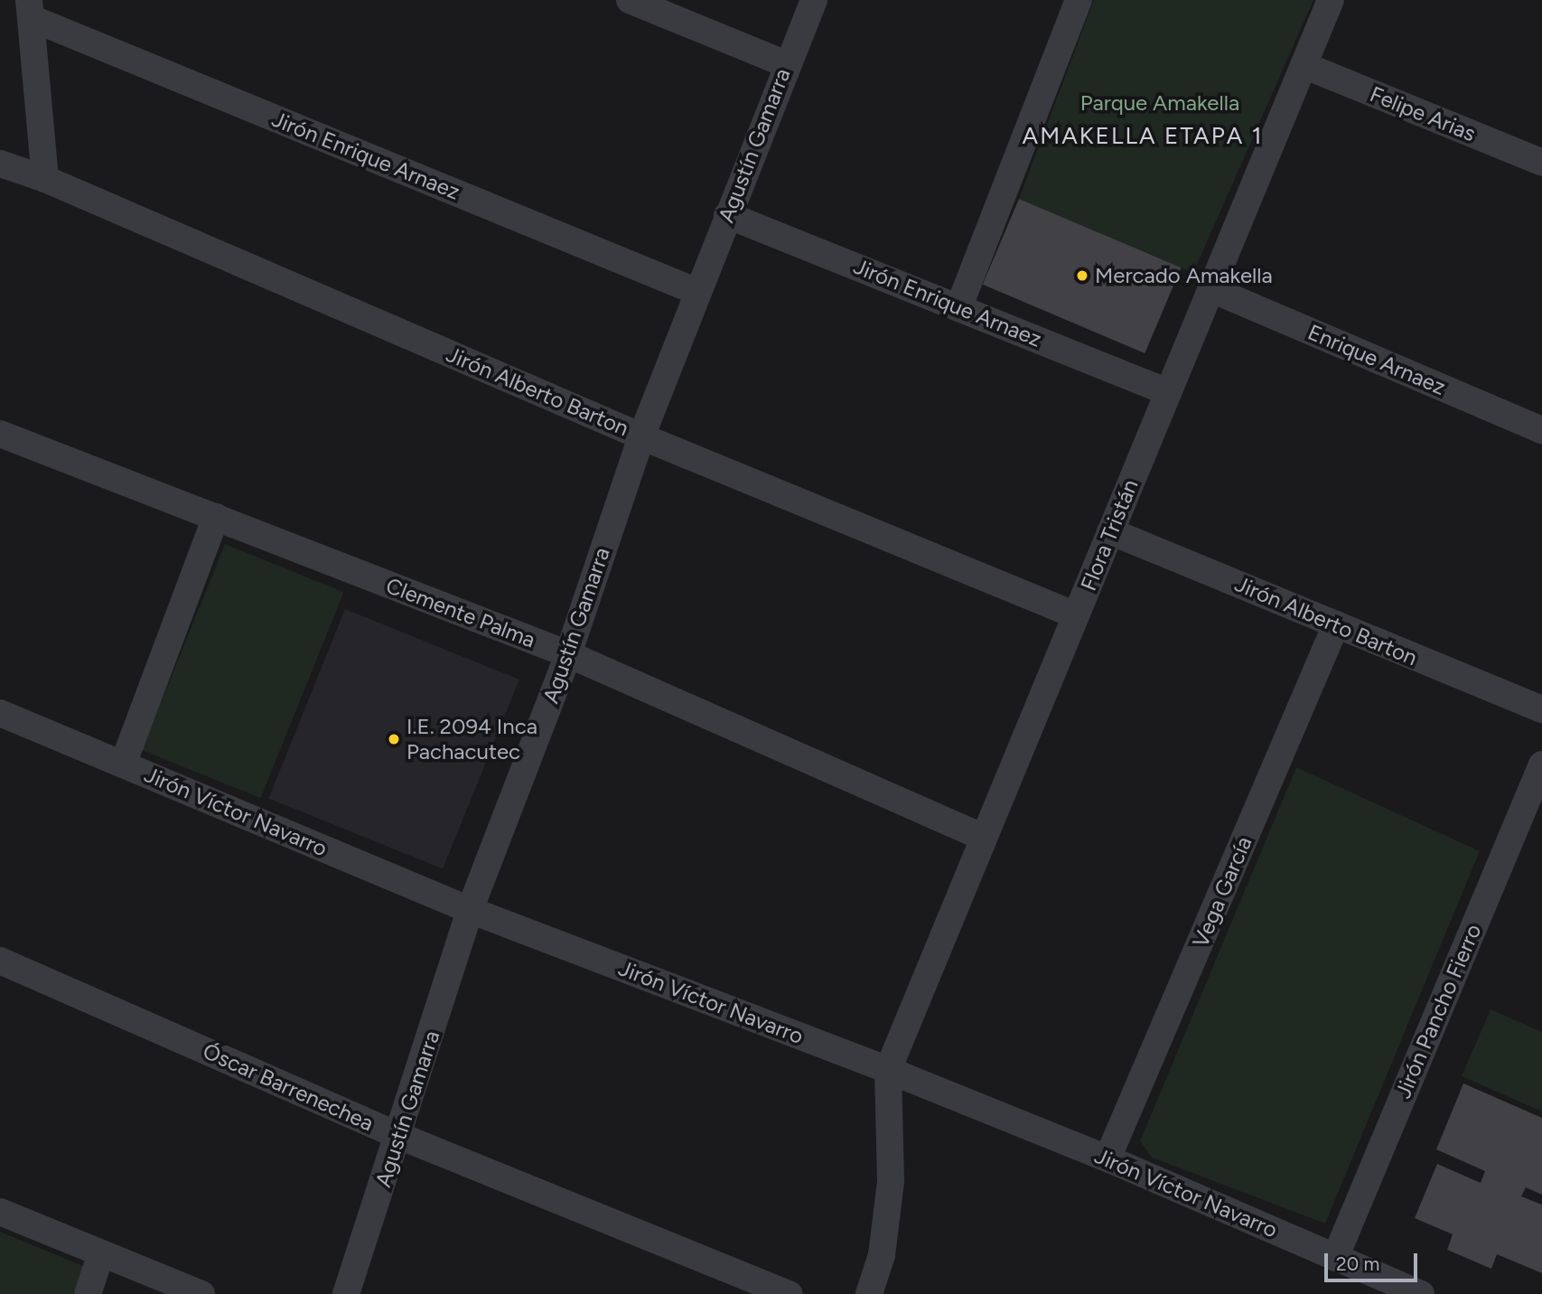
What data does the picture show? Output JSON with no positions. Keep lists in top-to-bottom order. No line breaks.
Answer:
{"streets":{"street":["Felipe Arias","Agustín Gamarra","Jirón Enrique Arnaez","Enrique Arnaez","Jirón Alberto Barton","Flora Tristán","Clemente Palma","Jirón Víctor Navarro","Vega García","Jirón Pancho Fierro","Óscar Barrenechea"]},"crossings":[["Felipe Arias","Flora Tristán"],["Agustín Gamarra","Jirón Enrique Arnaez"],["Agustín Gamarra","Jirón Alberto Barton"],["Agustín Gamarra","Clemente Palma"],["Agustín Gamarra","Jirón Víctor Navarro"],["Agustín Gamarra","Óscar Barrenechea"],["Jirón Enrique Arnaez","Flora Tristán"],["Enrique Arnaez","Flora Tristán"],["Jirón Alberto Barton","Flora Tristán"],["Jirón Alberto Barton","Vega García"],["Flora Tristán","Clemente Palma"],["Flora Tristán","Jirón Víctor Navarro"],["Jirón Víctor Navarro","Vega García"],["Jirón Víctor Navarro","Jirón Pancho Fierro"]],"districts":["AMAKELLA ETAPA 1"],"parks":["Parque Amakella"],"places":["Mercado Amakella","I.E. 2094 Inca Pachacutec"],"scale_bar":"20 m"}
